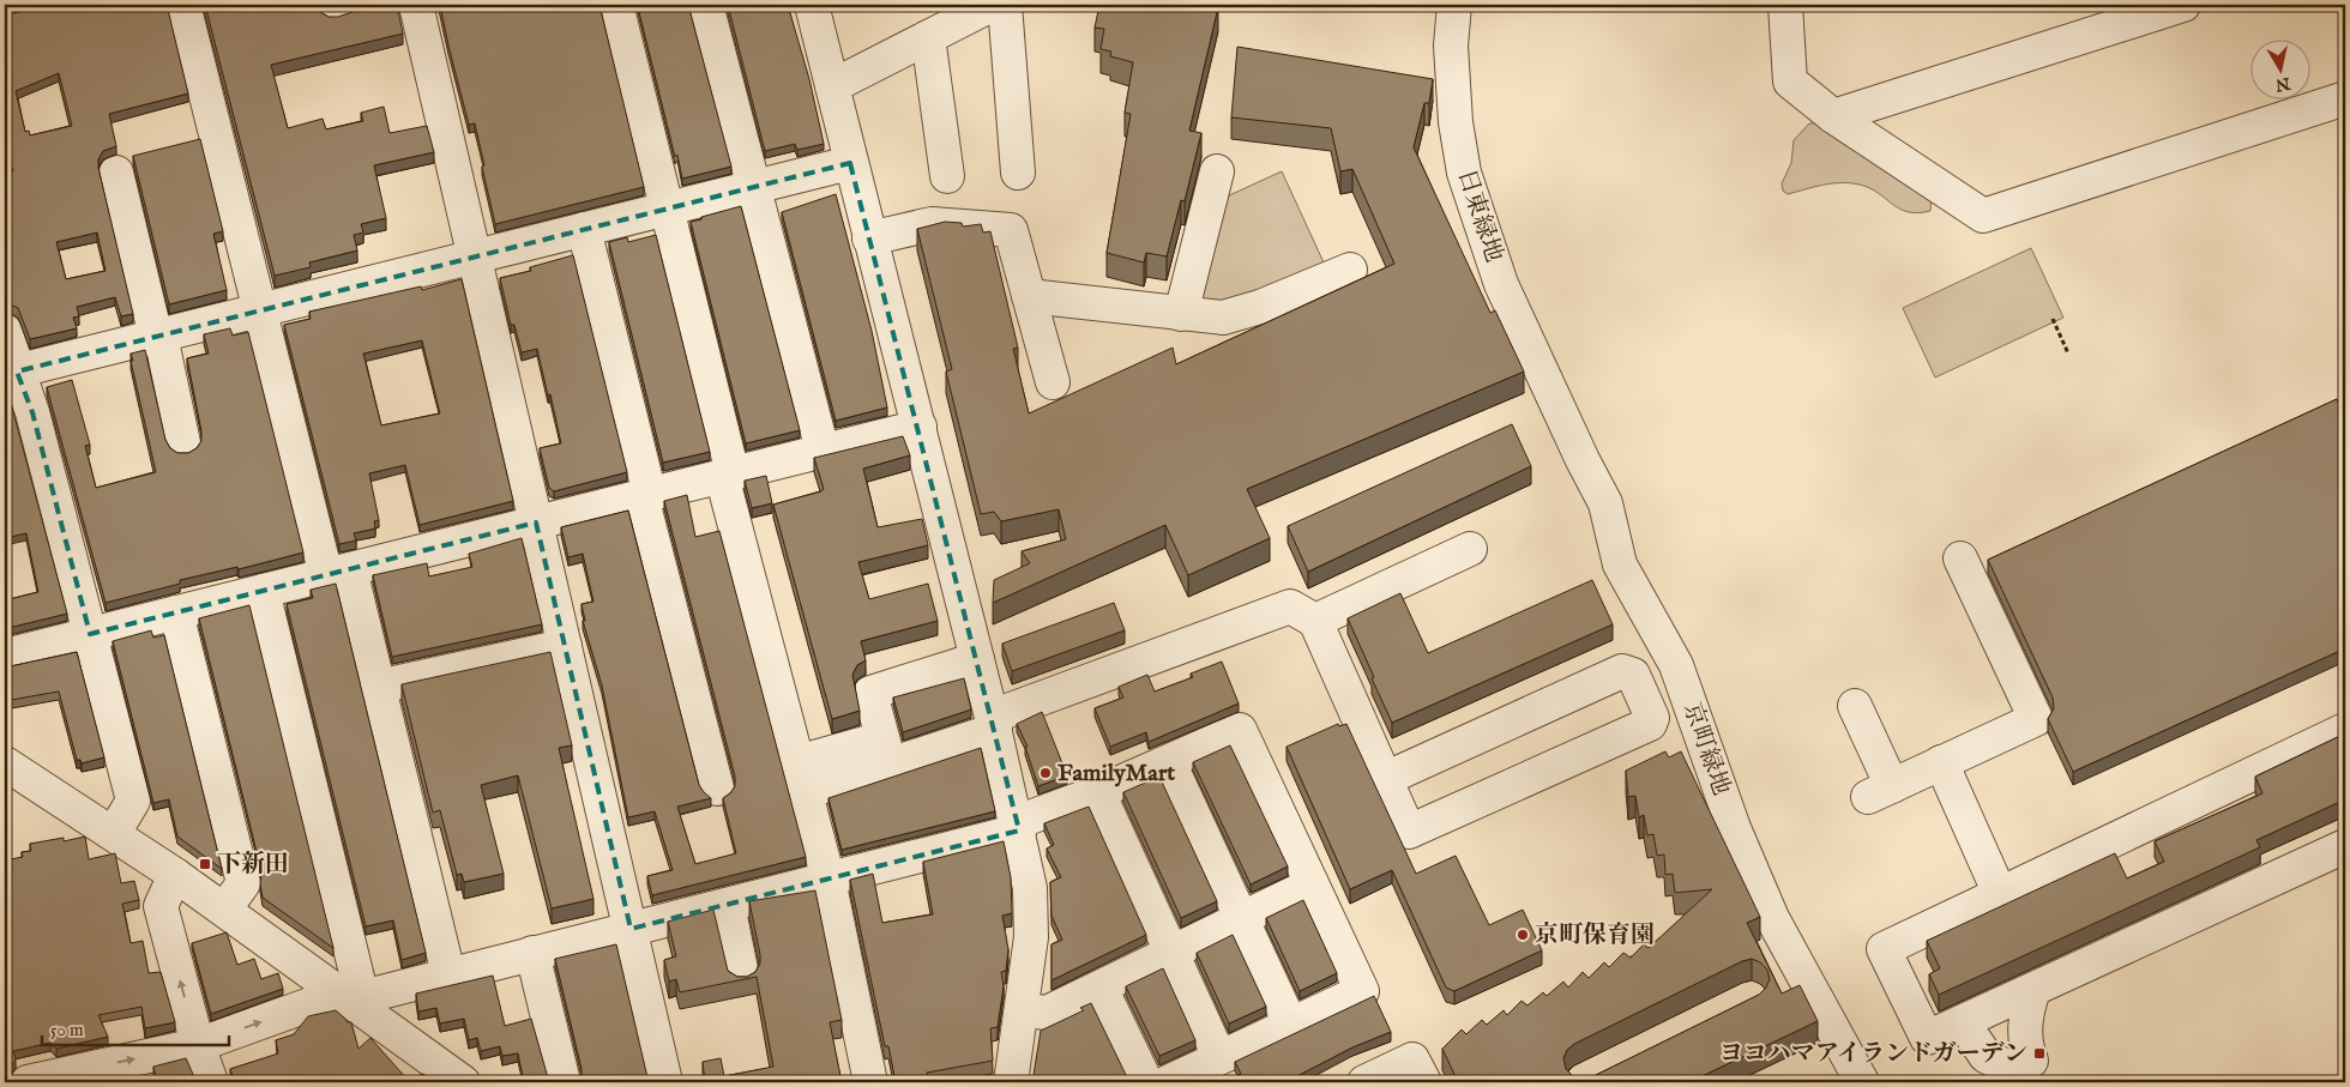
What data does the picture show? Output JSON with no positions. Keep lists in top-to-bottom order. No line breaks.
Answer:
{"streets":{"street":["日東緑地","京町緑地"]},"crossings":[["日東緑地","京町緑地"]],"places":{"other":["FamilyMart","京町保育園"],"transit":["下新田","ヨコハマアイランドガーデン"]},"scale_bar":"50 m","north":"bottom"}
